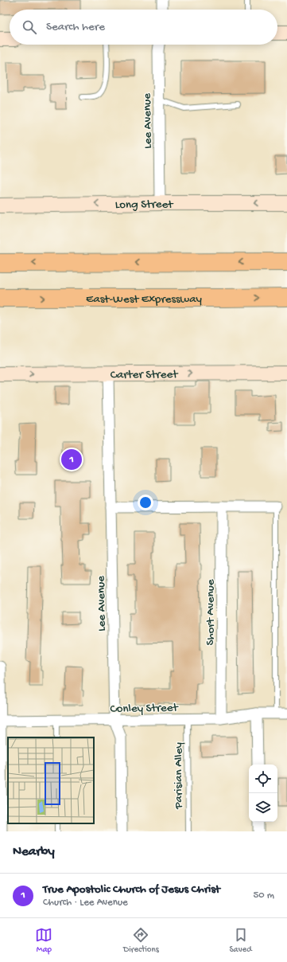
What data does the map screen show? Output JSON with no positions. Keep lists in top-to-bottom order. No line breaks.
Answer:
{"streets":{"highway":["East-West Expressway"],"street":["Lee Avenue","Long Street","Carter Street","Short Avenue","Conley Street"],"lane":["Parisian Alley"]},"crossings":[["Lee Avenue","Long Street"],["Lee Avenue","Carter Street"],["Lee Avenue","Conley Street"],["Short Avenue","Conley Street"],["Conley Street","Parisian Alley"]],"one_way":["Long Street","Carter Street"],"page":{"search":"Search here","pins":"1","heading":"Nearby","list":[{"mark":"1","name":"True Apostolic Church of Jesus Christ","note":"Church · Lee Avenue","value":"50 m"}],"nav":["Map","Directions","Saved"]}}
